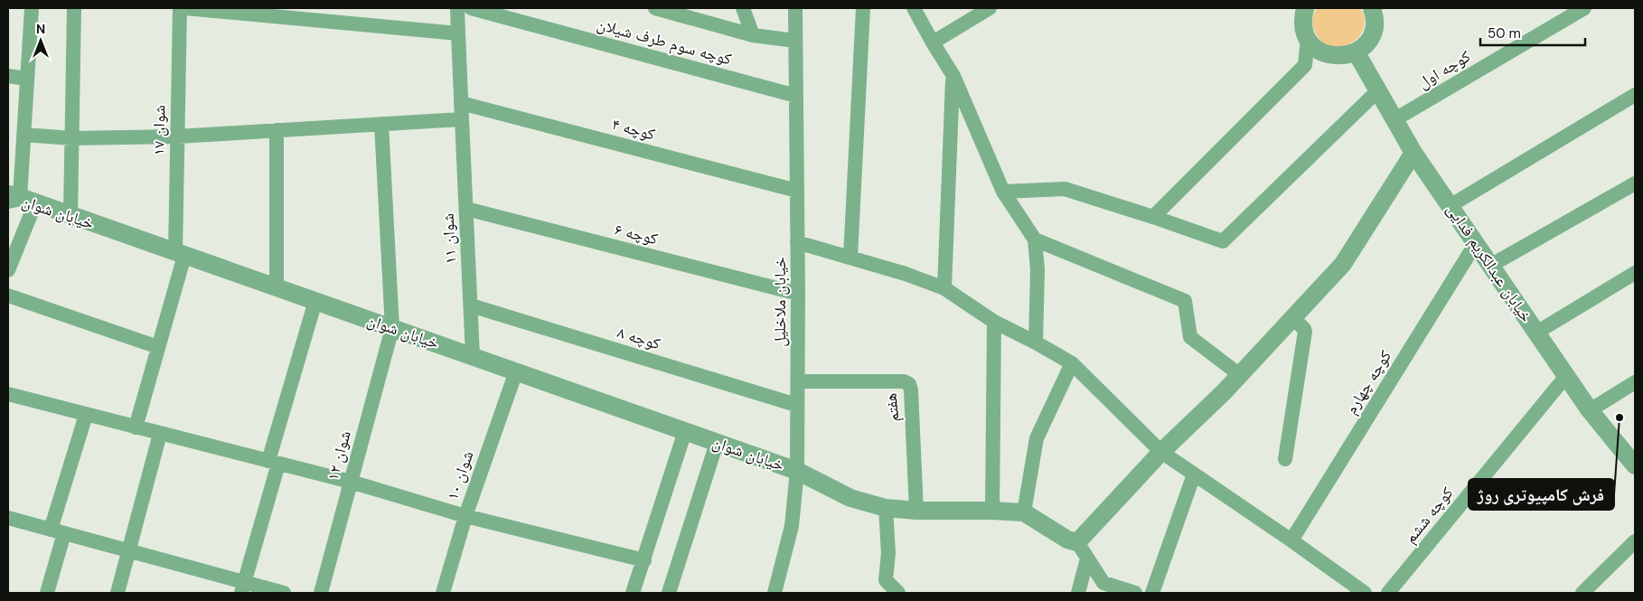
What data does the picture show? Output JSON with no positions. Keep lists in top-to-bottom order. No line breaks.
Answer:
{"streets":{"street":["کوچه سوم طرف شیلان","کوچه اول","کوچه ۴","شوان ۱۷","خیابان شوان","کوچه ۶","شوان ۱۱","خیابان عبدالکریم فدایی","خیابان ملاخلیل","کوچه ۸","کوچه چهارم","هفتم","شوان ۱۲","شوان ۱۰","کوچه ششم"]},"crossings":[["کوچه سوم طرف شیلان","خیابان ملاخلیل"],["کوچه اول","خیابان عبدالکریم فدایی"],["کوچه ۴","شوان ۱۱"],["کوچه ۴","خیابان ملاخلیل"],["شوان ۱۷","خیابان شوان"],["خیابان شوان","شوان ۱۱"],["خیابان شوان","خیابان ملاخلیل"],["خیابان شوان","هفتم"],["خیابان شوان","شوان ۱۲"],["خیابان شوان","شوان ۱۰"],["کوچه ۶","شوان ۱۱"],["کوچه ۶","خیابان ملاخلیل"],["شوان ۱۱","کوچه ۸"],["خیابان عبدالکریم فدایی","کوچه چهارم"],["خیابان عبدالکریم فدایی","کوچه ششم"],["خیابان ملاخلیل","کوچه ۸"],["خیابان ملاخلیل","هفتم"]],"places":["فرش کامپیوتری روژ"],"scale_bar":"50 m","north":"top"}
